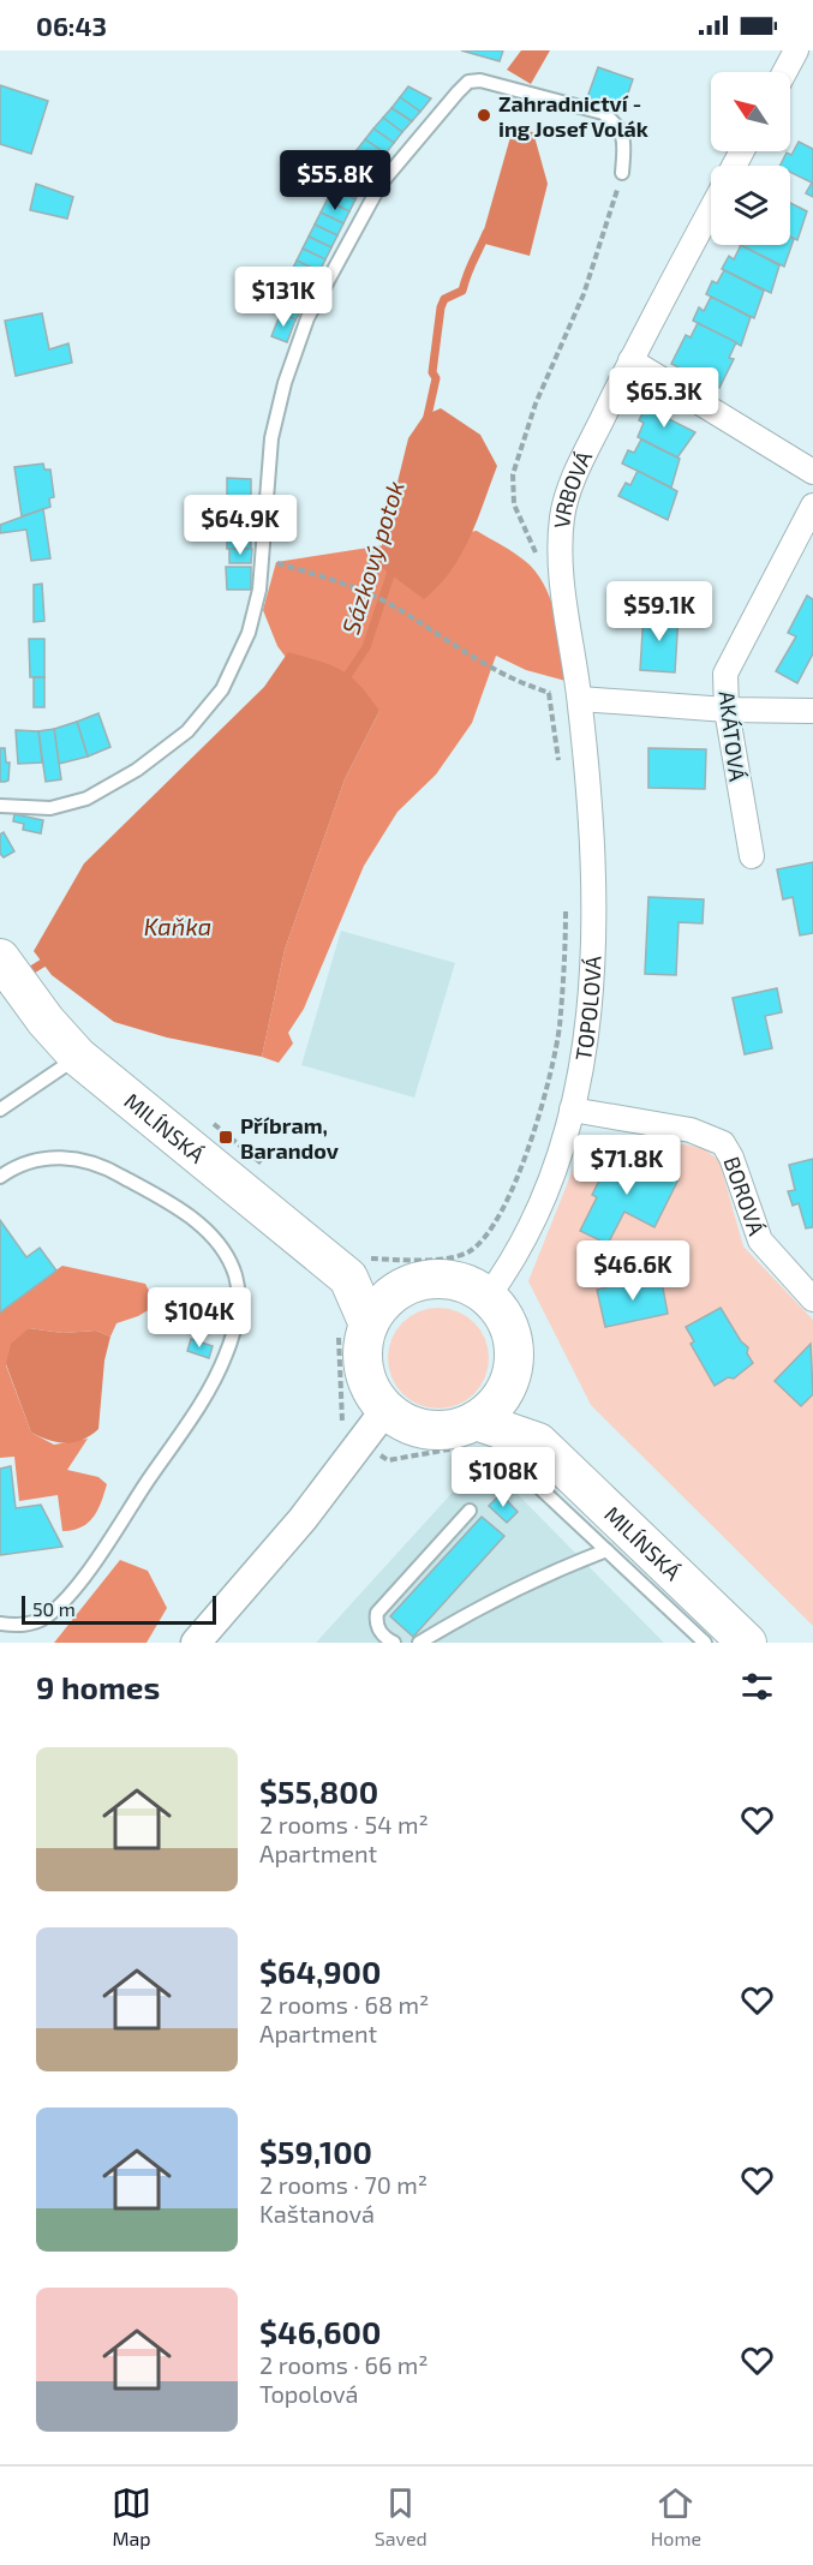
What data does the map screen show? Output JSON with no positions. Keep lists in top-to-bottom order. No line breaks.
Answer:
{"streets":{"main road":["MILÍNSKÁ"],"street":["VRBOVÁ","AKÁTOVÁ","TOPOLOVÁ","BOROVÁ"]},"crossings":[["VRBOVÁ","TOPOLOVÁ"],["TOPOLOVÁ","MILÍNSKÁ"],["TOPOLOVÁ","BOROVÁ"]],"water":["Sázkový potok","Kaňka"],"places":{"other":["Zahradnictví - ing Josef Volák"],"transit":["Příbram, Barandov"]},"scale_bar":"50 m","north":"top left","page":{"status":"06:43","price":["$55.8K","$131K","$65.3K","$64.9K","$59.1K","$71.8K","$46.6K","$104K","$108K"],"scale":"50 m","heading":"9 homes","list":[{"name":"$55,800","note":"2 rooms · 54 m² · Apartment"},{"name":"$64,900","note":"2 rooms · 68 m² · Apartment"},{"name":"$59,100","note":"2 rooms · 70 m² · Kaštanová"},{"name":"$46,600","note":"2 rooms · 66 m² · Topolová"}],"tabs":["Map","Saved","Home"]}}
